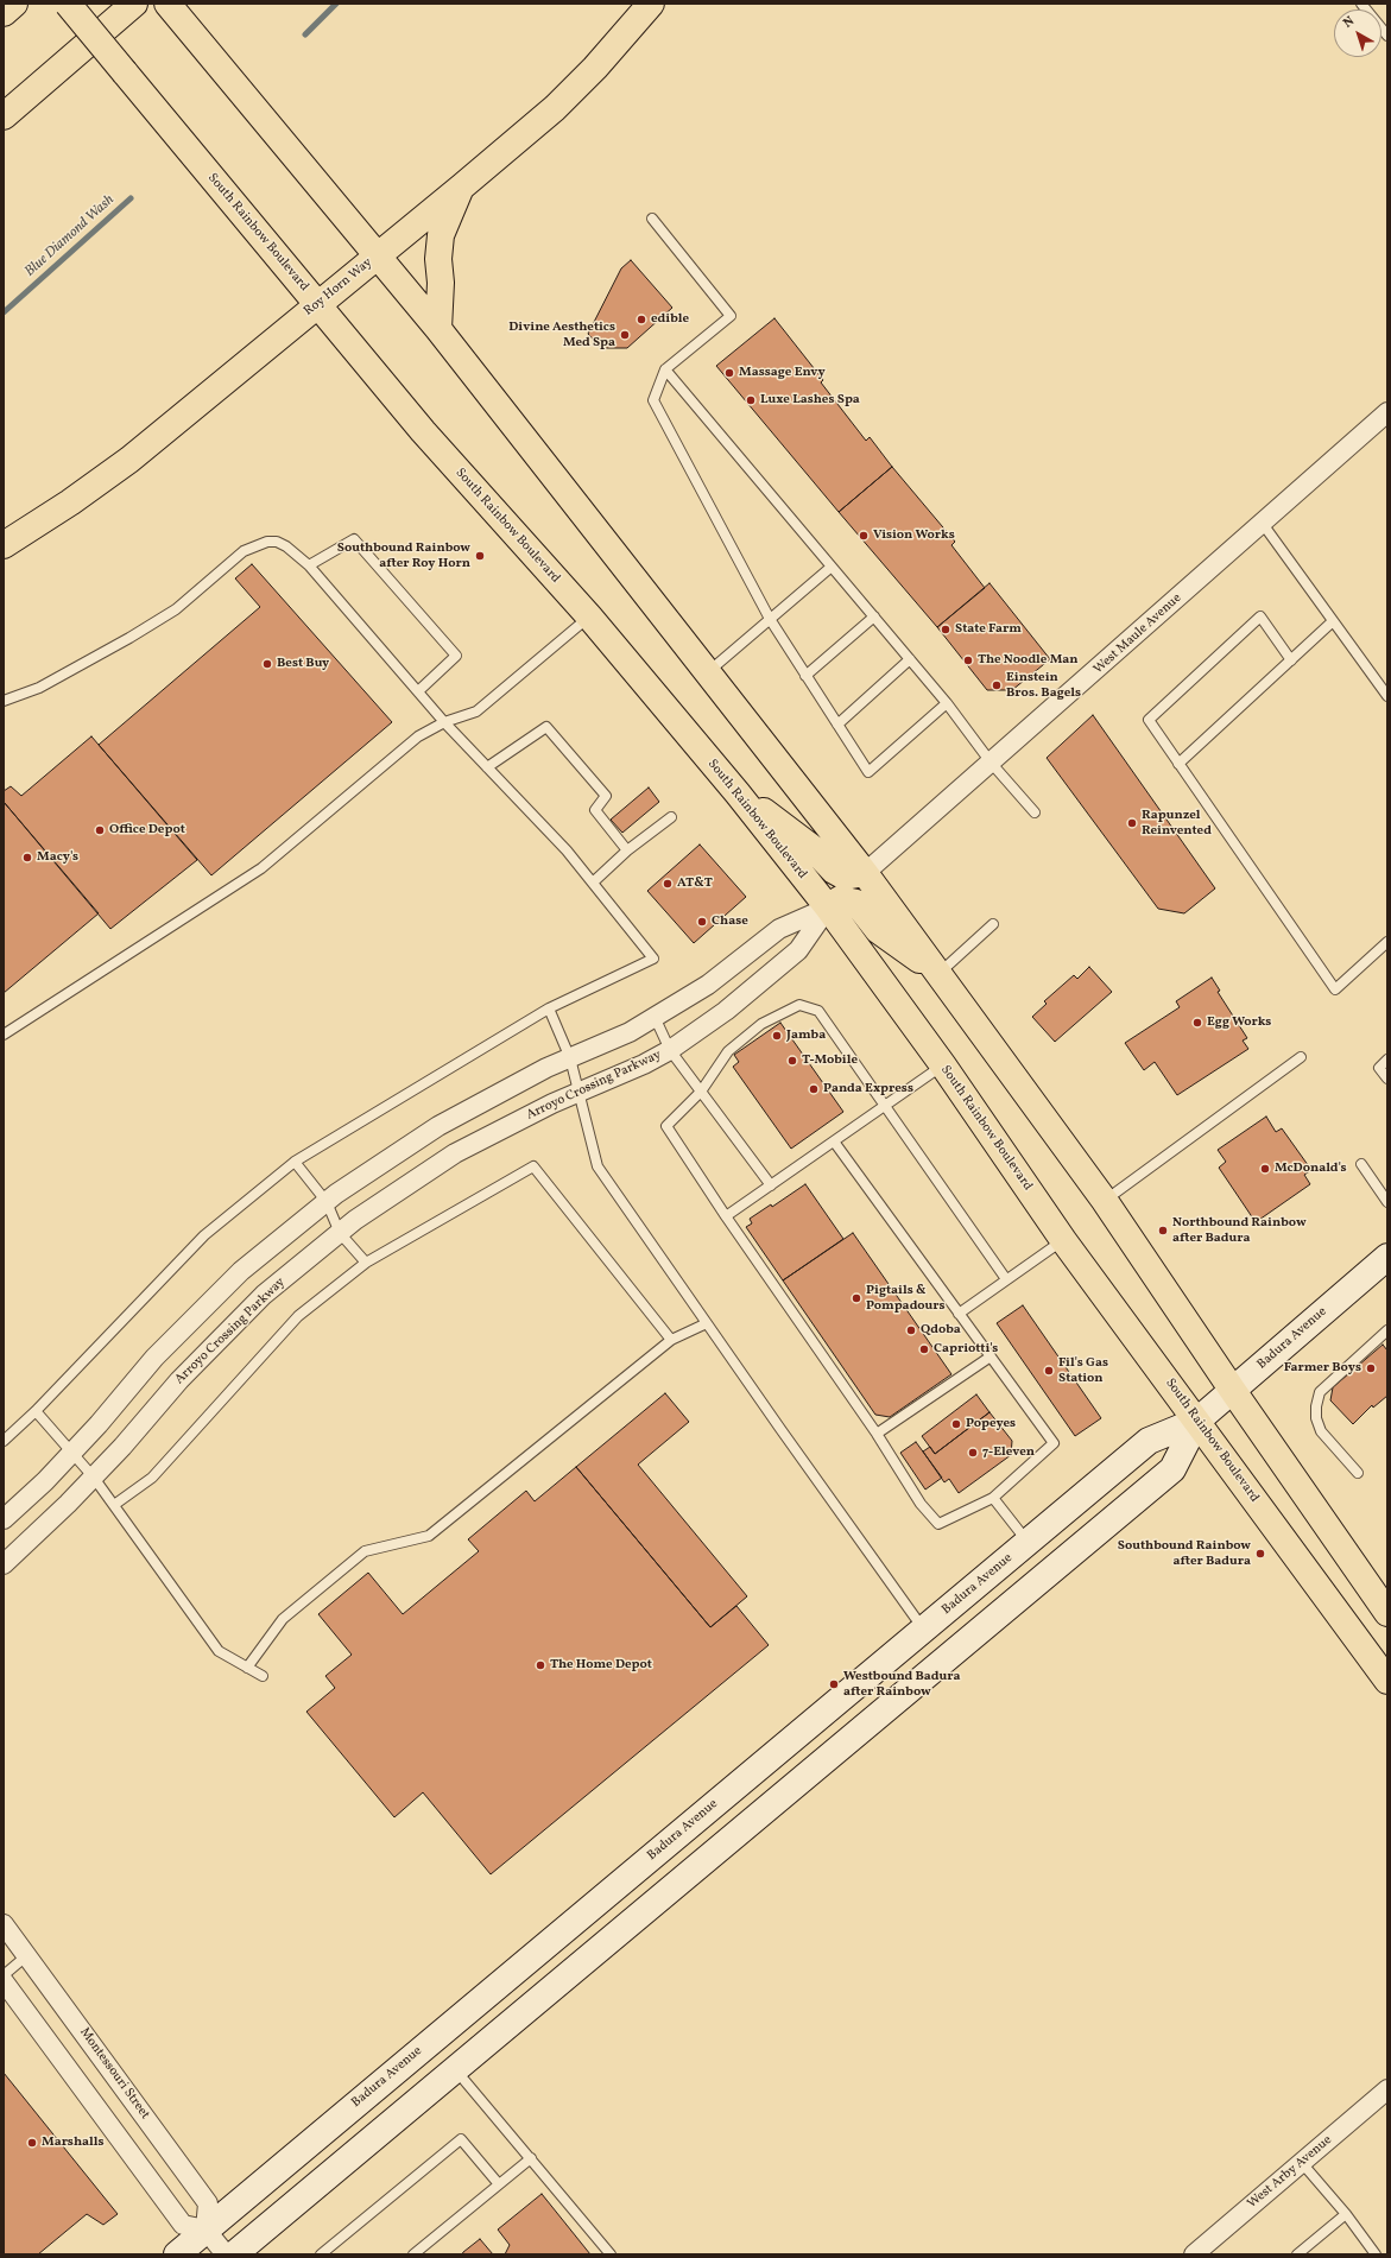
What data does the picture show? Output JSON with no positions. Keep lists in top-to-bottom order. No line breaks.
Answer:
{"streets":{"main road":["South Rainbow Boulevard","Roy Horn Way","Badura Avenue"],"street":["West Maule Avenue","Arroyo Crossing Parkway","Montessouri Street","West Arby Avenue"]},"crossings":[["South Rainbow Boulevard","Roy Horn Way"],["South Rainbow Boulevard","Arroyo Crossing Parkway"],["South Rainbow Boulevard","Badura Avenue"],["Badura Avenue","Montessouri Street"]],"water":["Blue Diamond Wash"],"places":["edible","Divine Aesthetics Med Spa","Massage Envy","Luxe Lashes Spa","Vision Works","Southbound Rainbow after Roy Horn","State Farm","The Noodle Man","Best Buy","Einstein Bros. Bagels","Rapunzel Reinvented","Office Depot","Macy's","AT&T","Chase","Egg Works","Jamba","T-Mobile","Panda Express","McDonald's","Northbound Rainbow after Badura","Pigtails & Pompadours","Qdoba","Capriotti's","Farmer Boys","Fil's Gas Station","Popeyes","7-Eleven","Southbound Rainbow after Badura","The Home Depot","Westbound Badura after Rainbow","Marshalls"],"north":"top left"}
